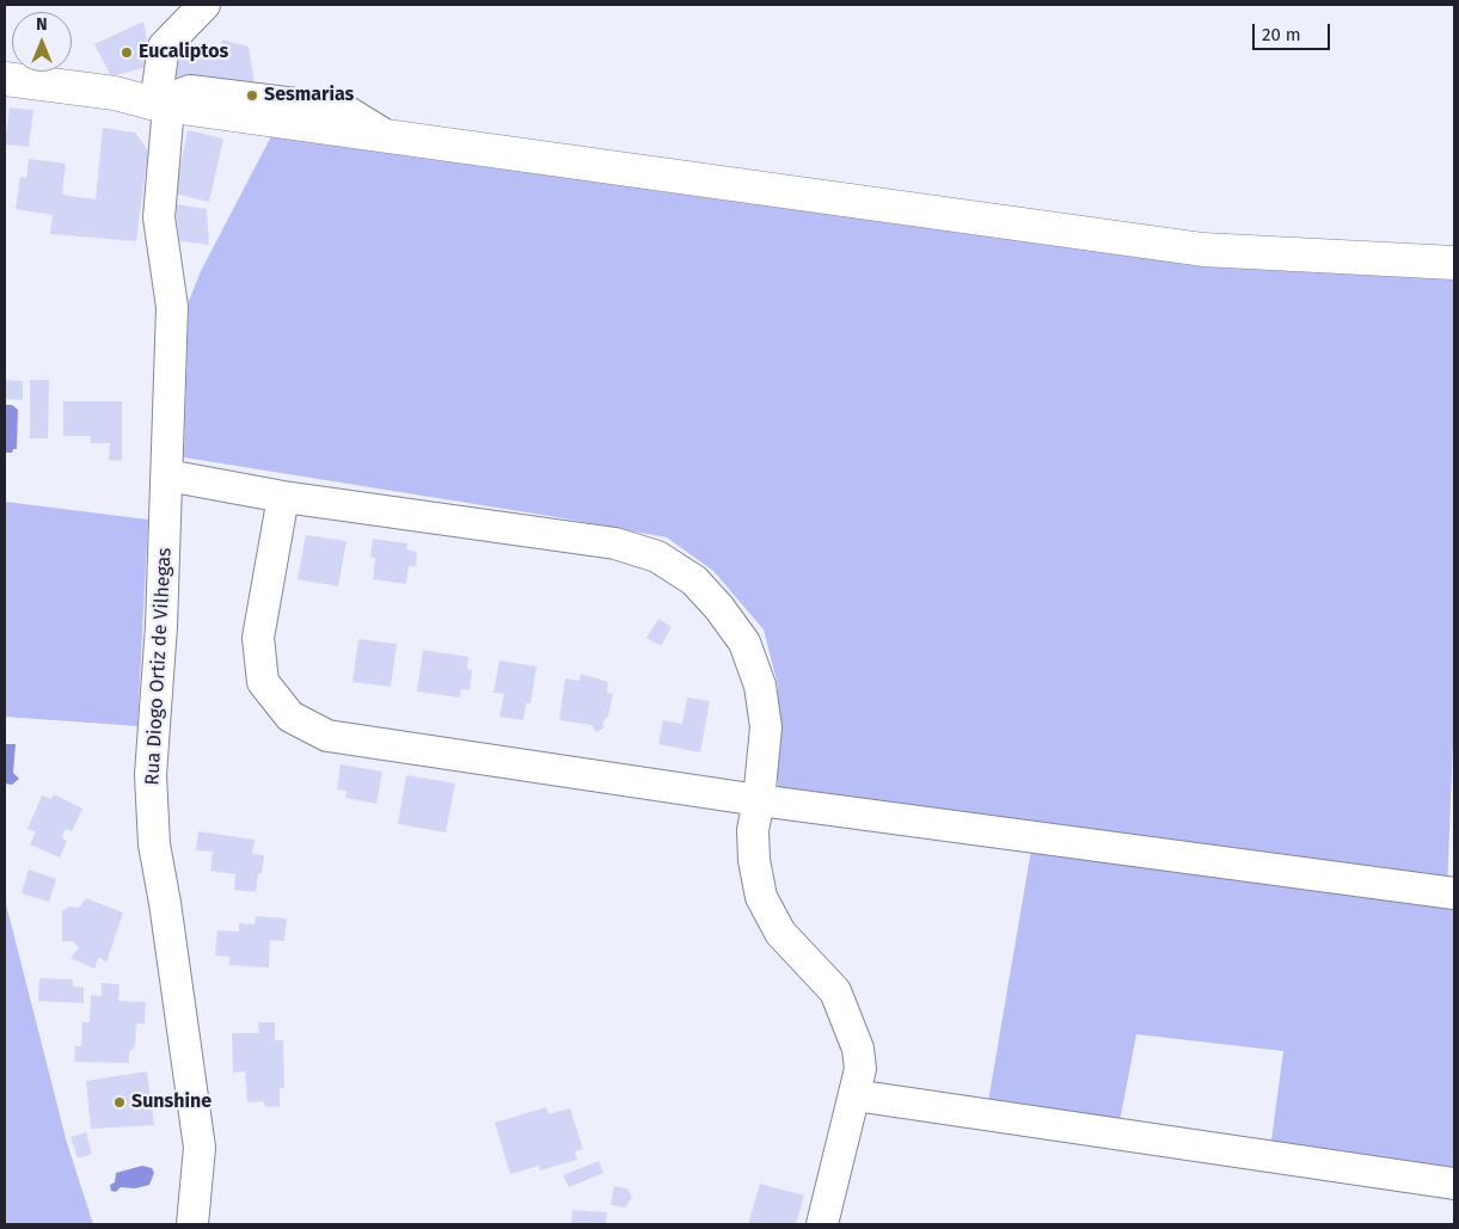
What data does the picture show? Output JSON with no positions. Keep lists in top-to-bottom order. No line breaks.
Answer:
{"streets":{"street":["Rua Diogo Ortiz de Vilhegas"]},"places":["Eucaliptos","Sesmarias","Sunshine"],"scale_bar":"20 m","north":"top"}
